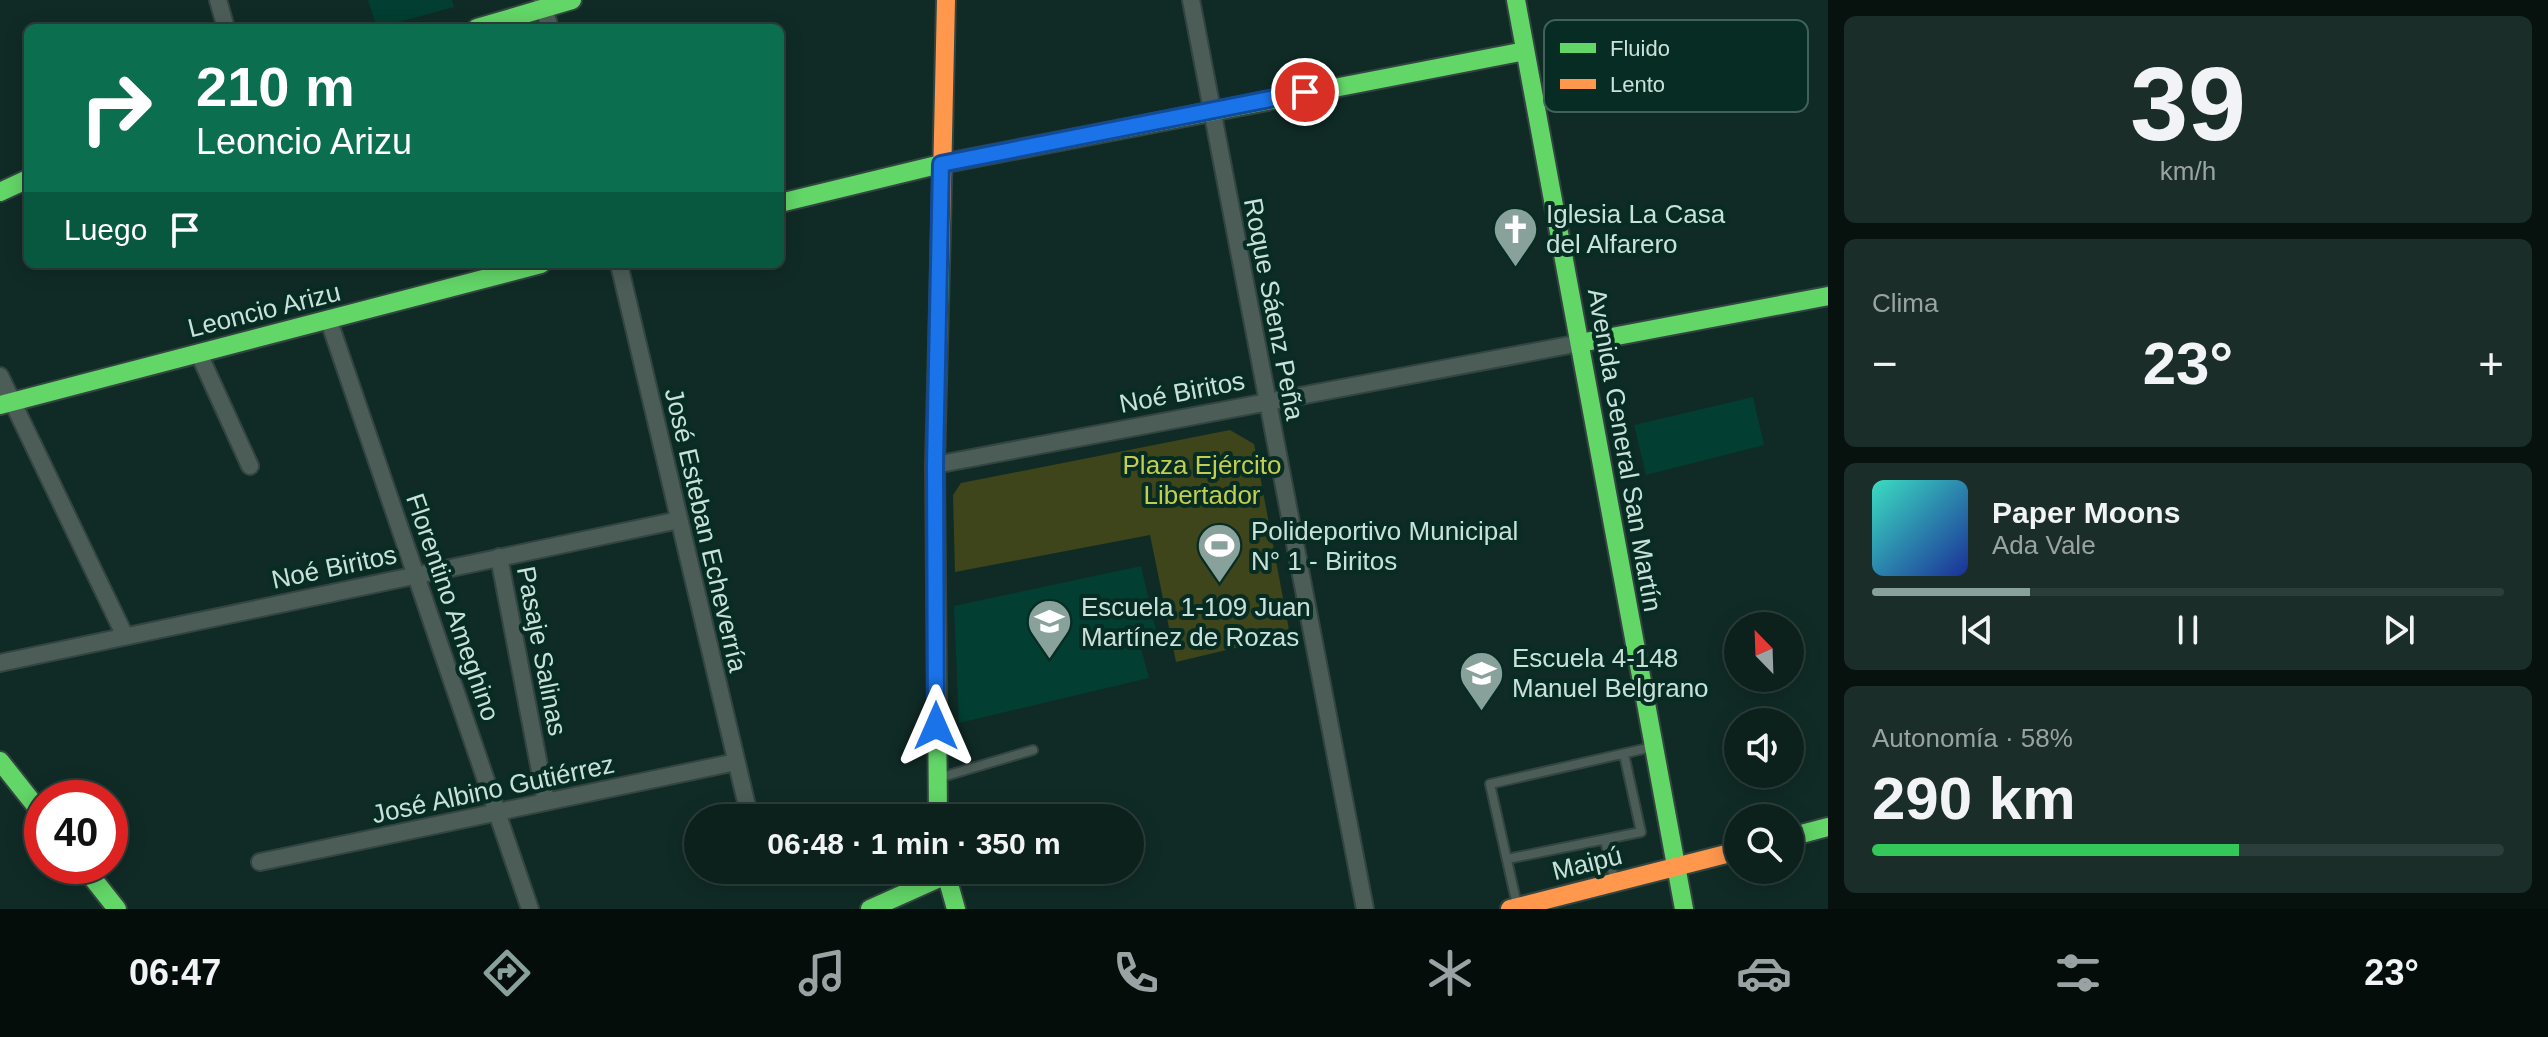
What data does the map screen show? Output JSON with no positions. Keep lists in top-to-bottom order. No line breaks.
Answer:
{"streets":{"street":["Roque Sáenz Peña","Leoncio Arizu","Noé Biritos","Avenida General San Martín","José Esteban Echeverría","Florentino Ameghino","Pasaje Salinas","José Albino Gutiérrez","Maipú"]},"crossings":[["Roque Sáenz Peña","Noé Biritos"],["Leoncio Arizu","Florentino Ameghino"],["Noé Biritos","Avenida General San Martín"],["Noé Biritos","José Esteban Echeverría"],["Noé Biritos","Florentino Ameghino"],["Noé Biritos","Pasaje Salinas"],["Avenida General San Martín","Maipú"],["José Esteban Echeverría","José Albino Gutiérrez"],["Florentino Ameghino","José Albino Gutiérrez"],["Pasaje Salinas","José Albino Gutiérrez"]],"parks":["Plaza Ejército Libertador"],"places":{"church":["Iglesia La Casa del Alfarero"],"sports":["Polideportivo Municipal N° 1 - Biritos"],"school or university":["Escuela 1-109 Juan Martínez de Rozas","Escuela 4-148 Manuel Belgrano"]},"legend":["Fluido","Lento"],"north":"top left","page":{"tile":[["39","km/h"],"Clima",["Autonomía · 58%","290 km"]],"turn":["210 m","Leoncio Arizu"],"then":"Luego","heat":["−","23°","+"],"song":["Paper Moons","Ada Vale"],"limit":"40","trip":"06:48 · 1 min · 350 m","tabs":["06:47","23°"]}}
